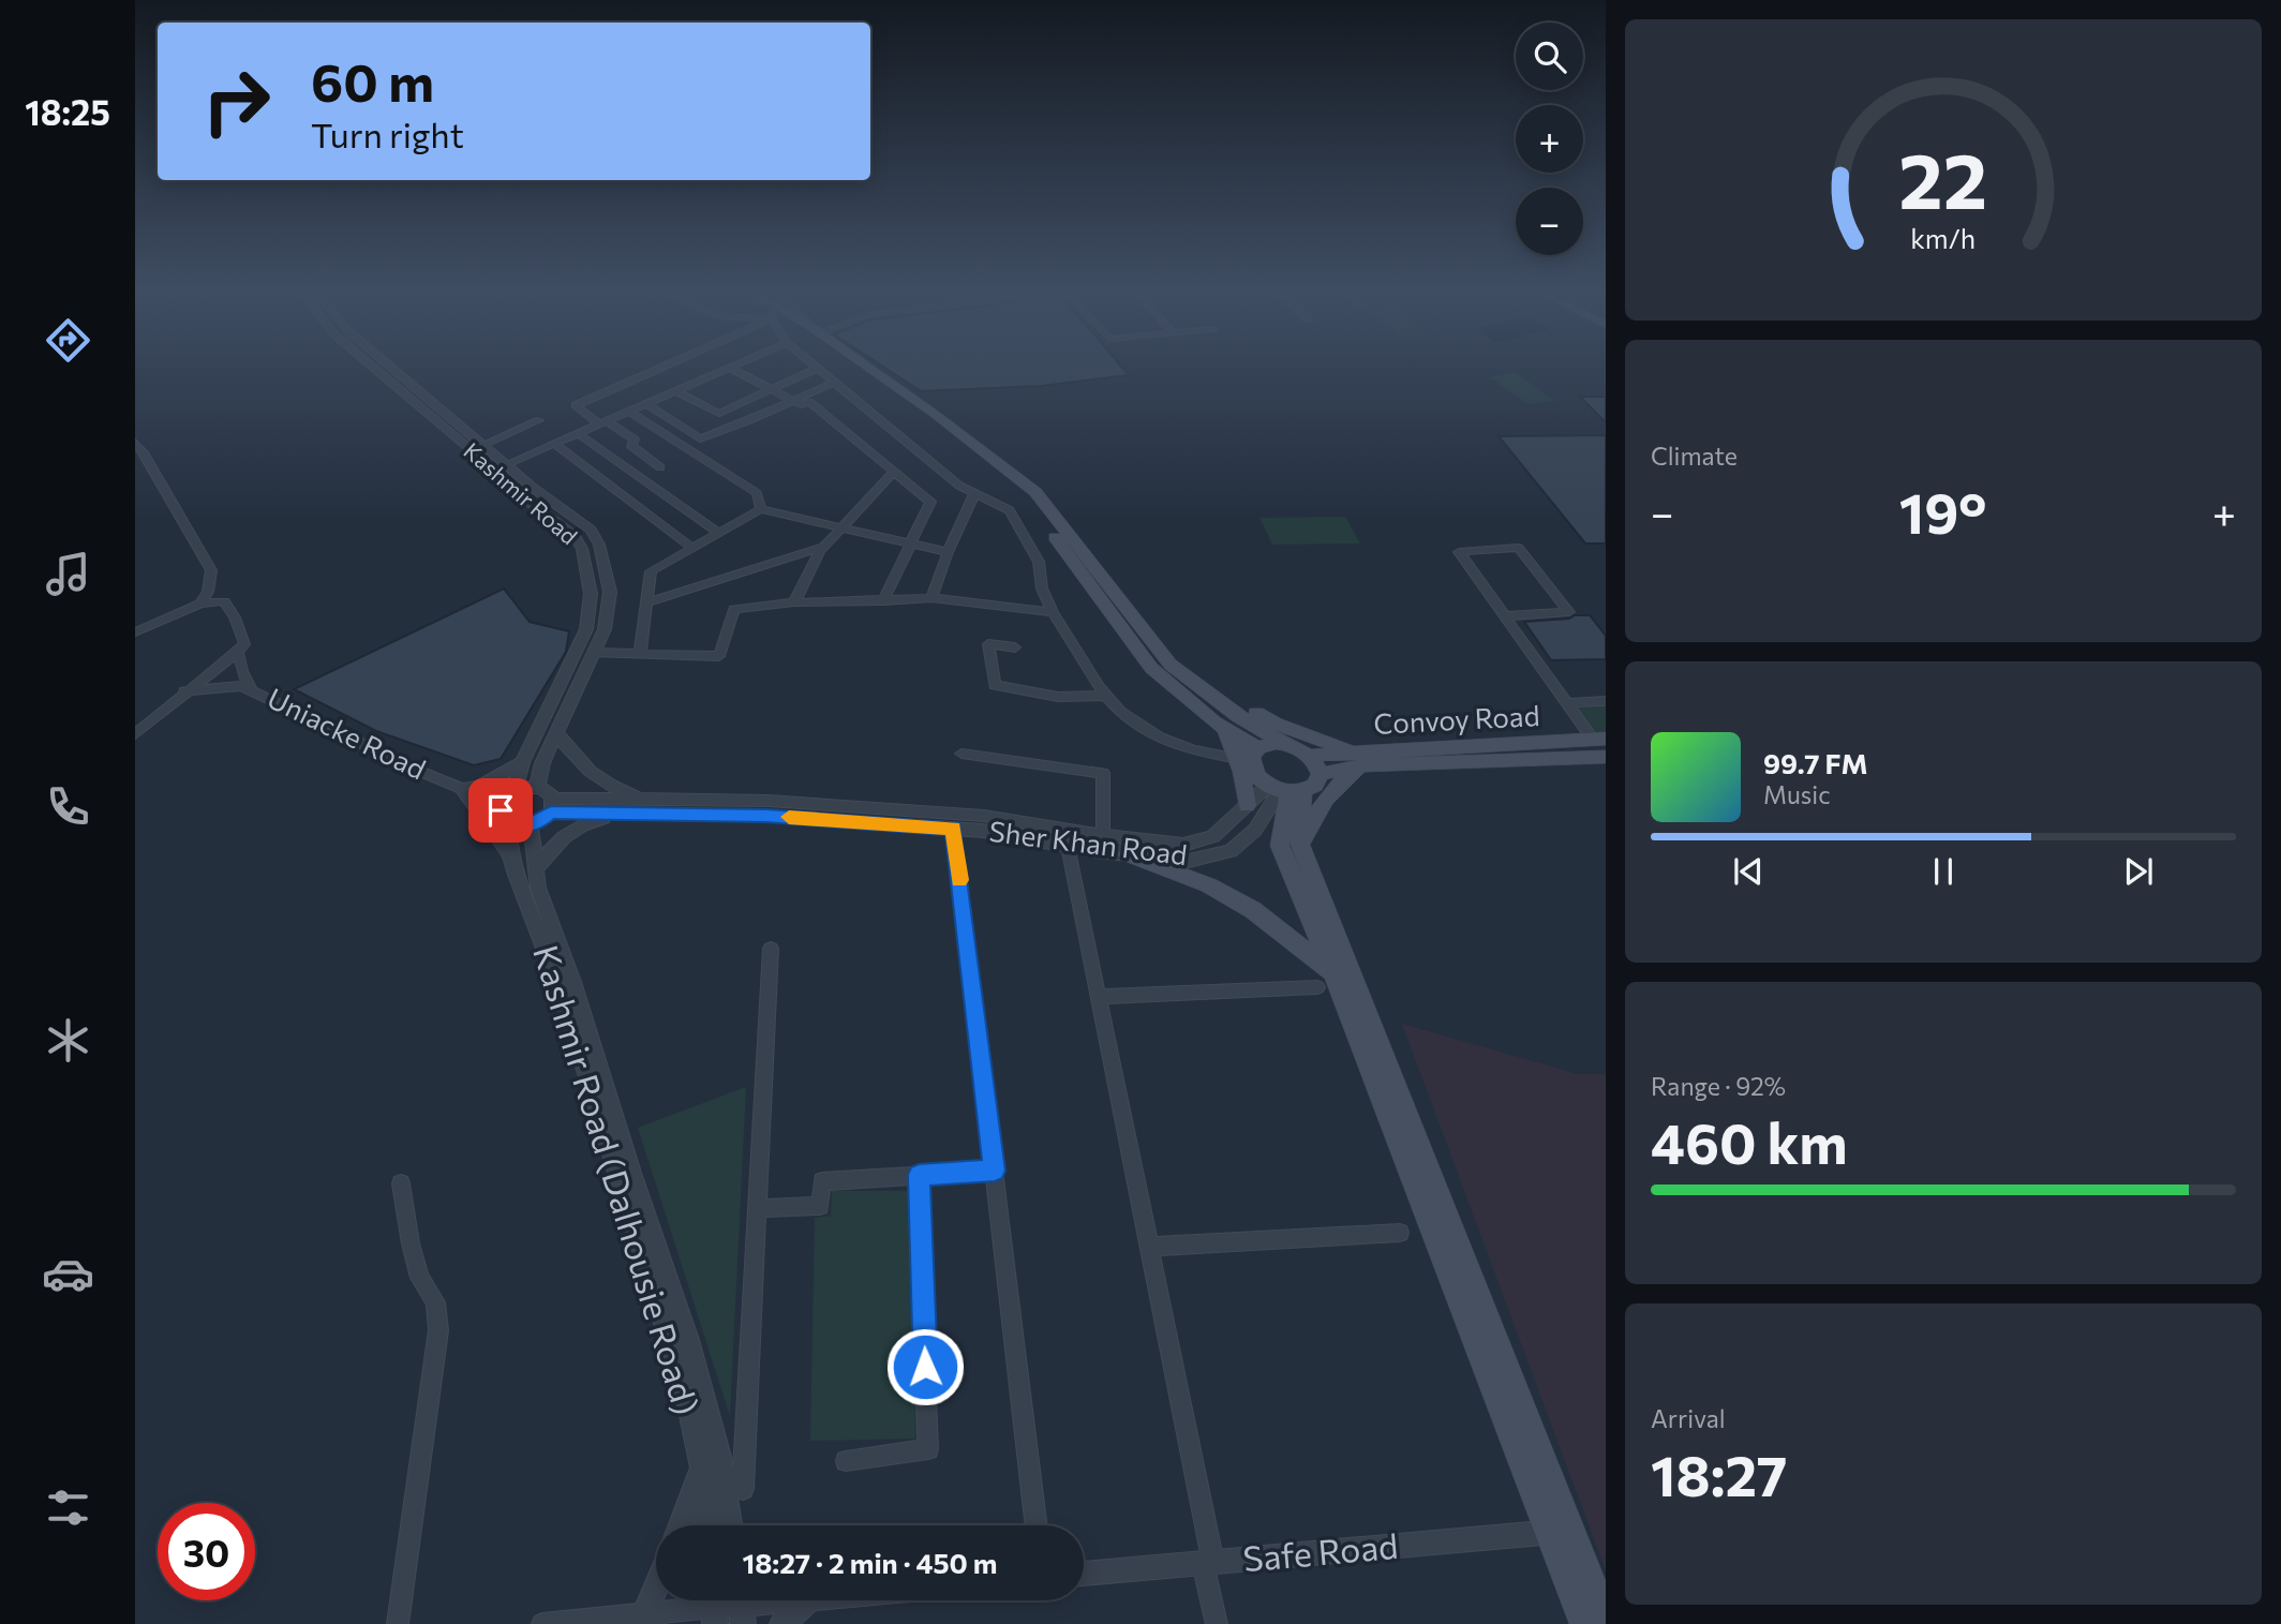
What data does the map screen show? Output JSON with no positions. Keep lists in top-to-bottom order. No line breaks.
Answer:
{"streets":{"main road":["Convoy Road"],"street":["Kashmir Road","Uniacke Road","Sher Khan Road","Kashmir Road (Dalhousie Road)","Safe Road"]},"crossings":[["Kashmir Road","Uniacke Road"],["Kashmir Road","Sher Khan Road"],["Kashmir Road","Kashmir Road (Dalhousie Road)"],["Convoy Road","Sher Khan Road"],["Uniacke Road","Sher Khan Road"],["Uniacke Road","Kashmir Road (Dalhousie Road)"],["Sher Khan Road","Kashmir Road (Dalhousie Road)"]],"page":{"tabs":"18:25","map_buttons":["+","−"],"turn":["60 m","Turn right"],"tile":["Climate",["Range · 92%","460 km"],["Arrival","18:27"]],"heat":["−","19°","+"],"song":["99.7 FM","Music"],"limit":"30","trip":"18:27 · 2 min · 450 m","gauge":["22","km/h"]}}
